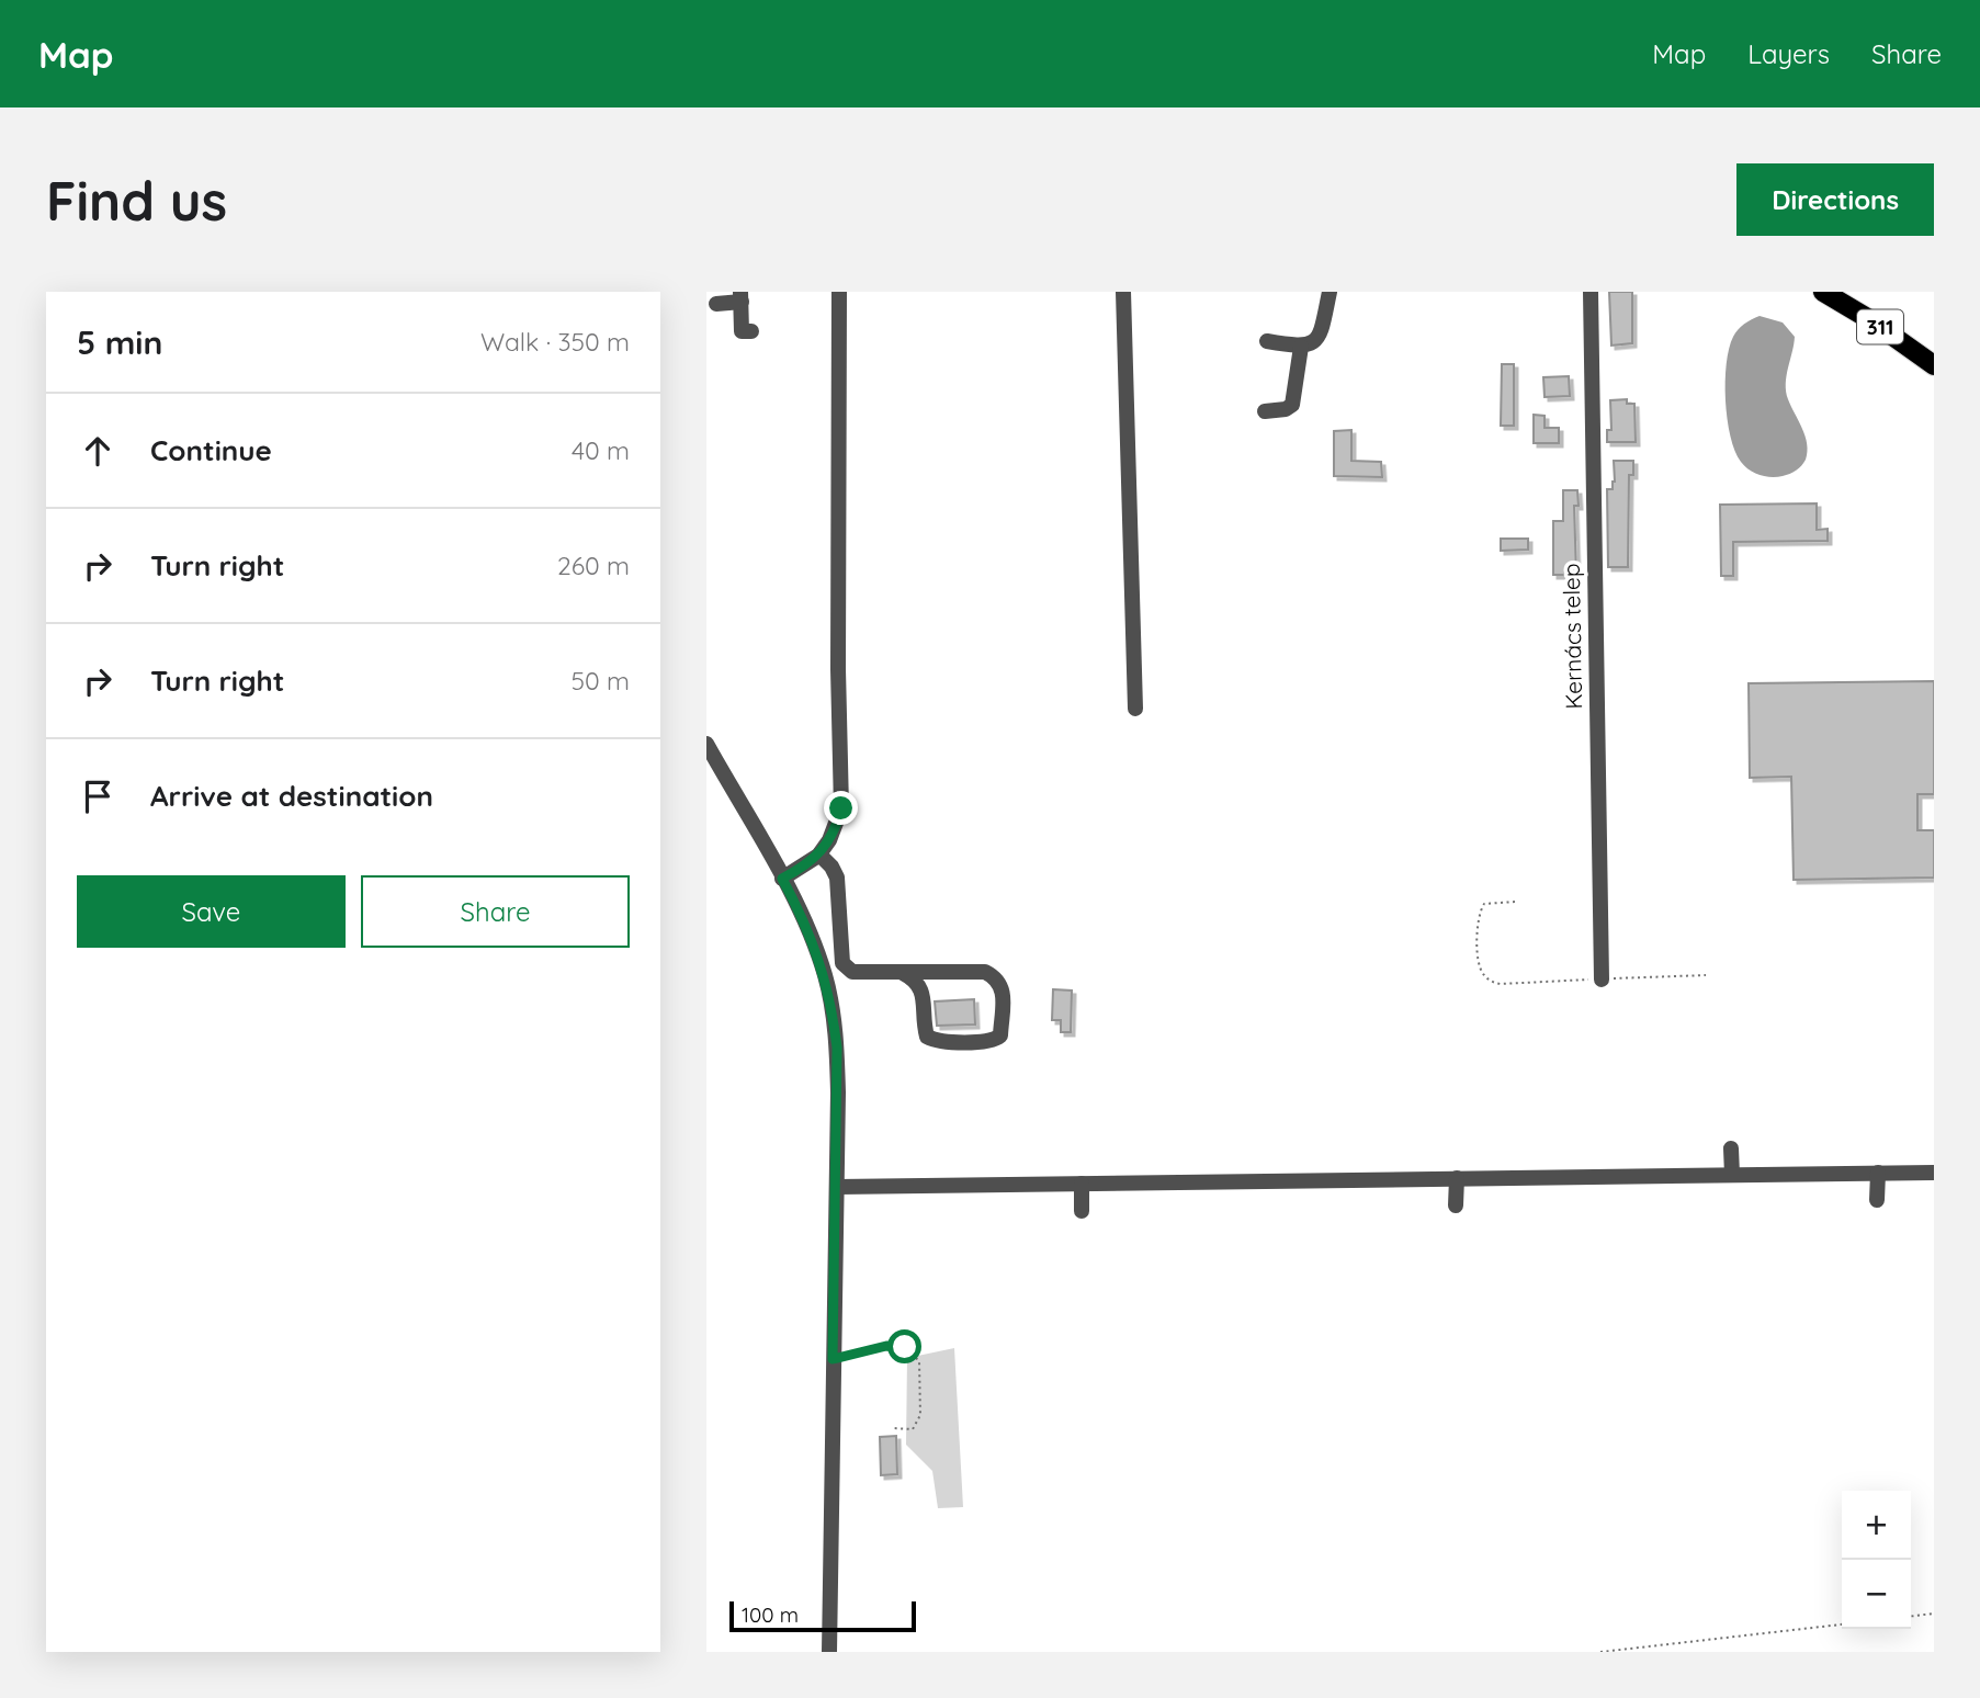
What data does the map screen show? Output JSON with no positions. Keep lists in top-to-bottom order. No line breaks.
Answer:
{"streets":{"main road":["311"],"street":["Kernács telep"]},"scale_bar":"100 m","page":{"header":"Map","nav":["Map","Layers","Share"],"buttons":["Directions",["Save","Share"]],"title":"Find us","heading":["5 min","Walk · 350 m"],"list":[["Continue","40 m"],["Turn right","260 m"],["Turn right","50 m"],"Arrive at destination"],"map_buttons":["+","−"],"scale":"100 m"}}
